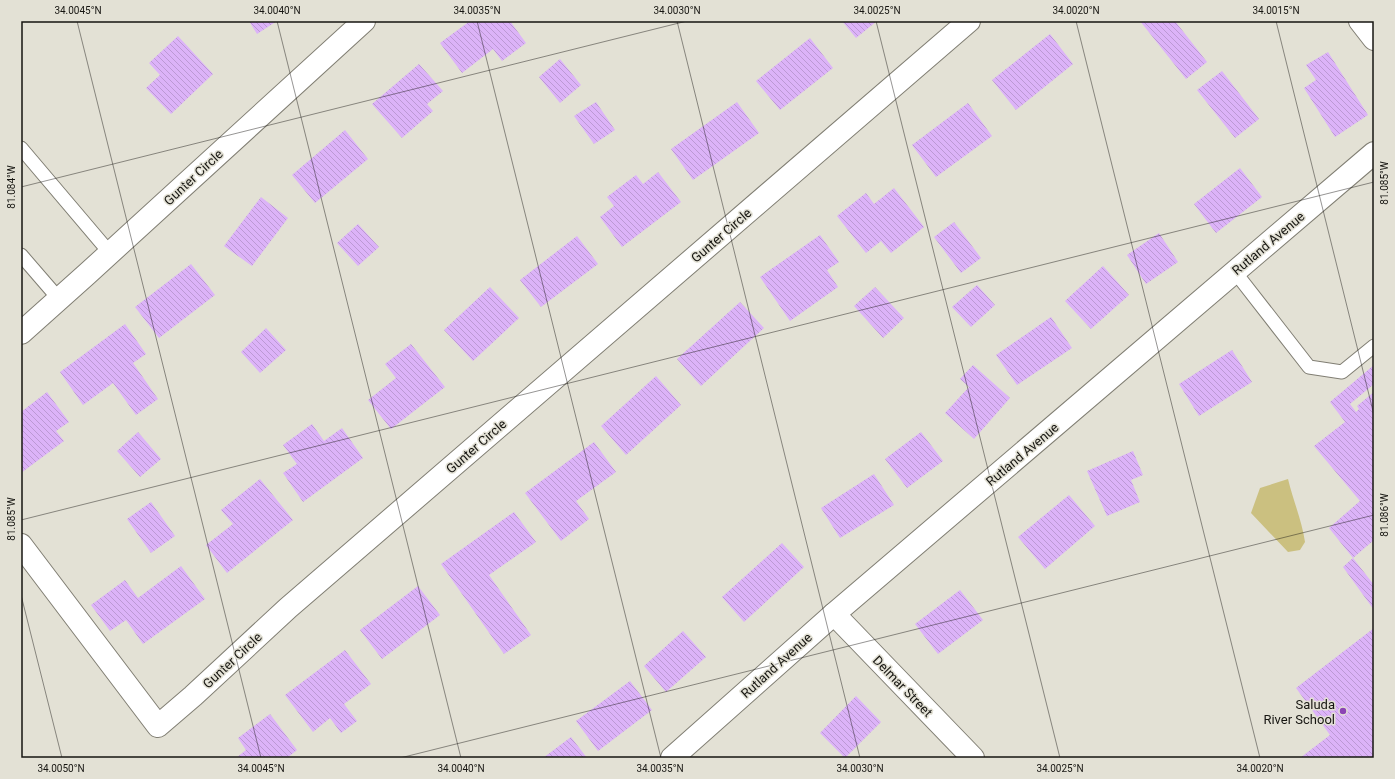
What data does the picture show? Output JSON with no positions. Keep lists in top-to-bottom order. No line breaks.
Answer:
{"streets":{"street":["Gunter Circle","Rutland Avenue","Delmar Street"]},"crossings":[["Rutland Avenue","Delmar Street"]],"places":["Saluda River School"],"coordinates":["34.0045°N","34.0040°N","34.0035°N","34.0030°N","34.0025°N","34.0020°N","34.0015°N","81.085°W","81.084°W","81.086°W","34.0050°N"]}
